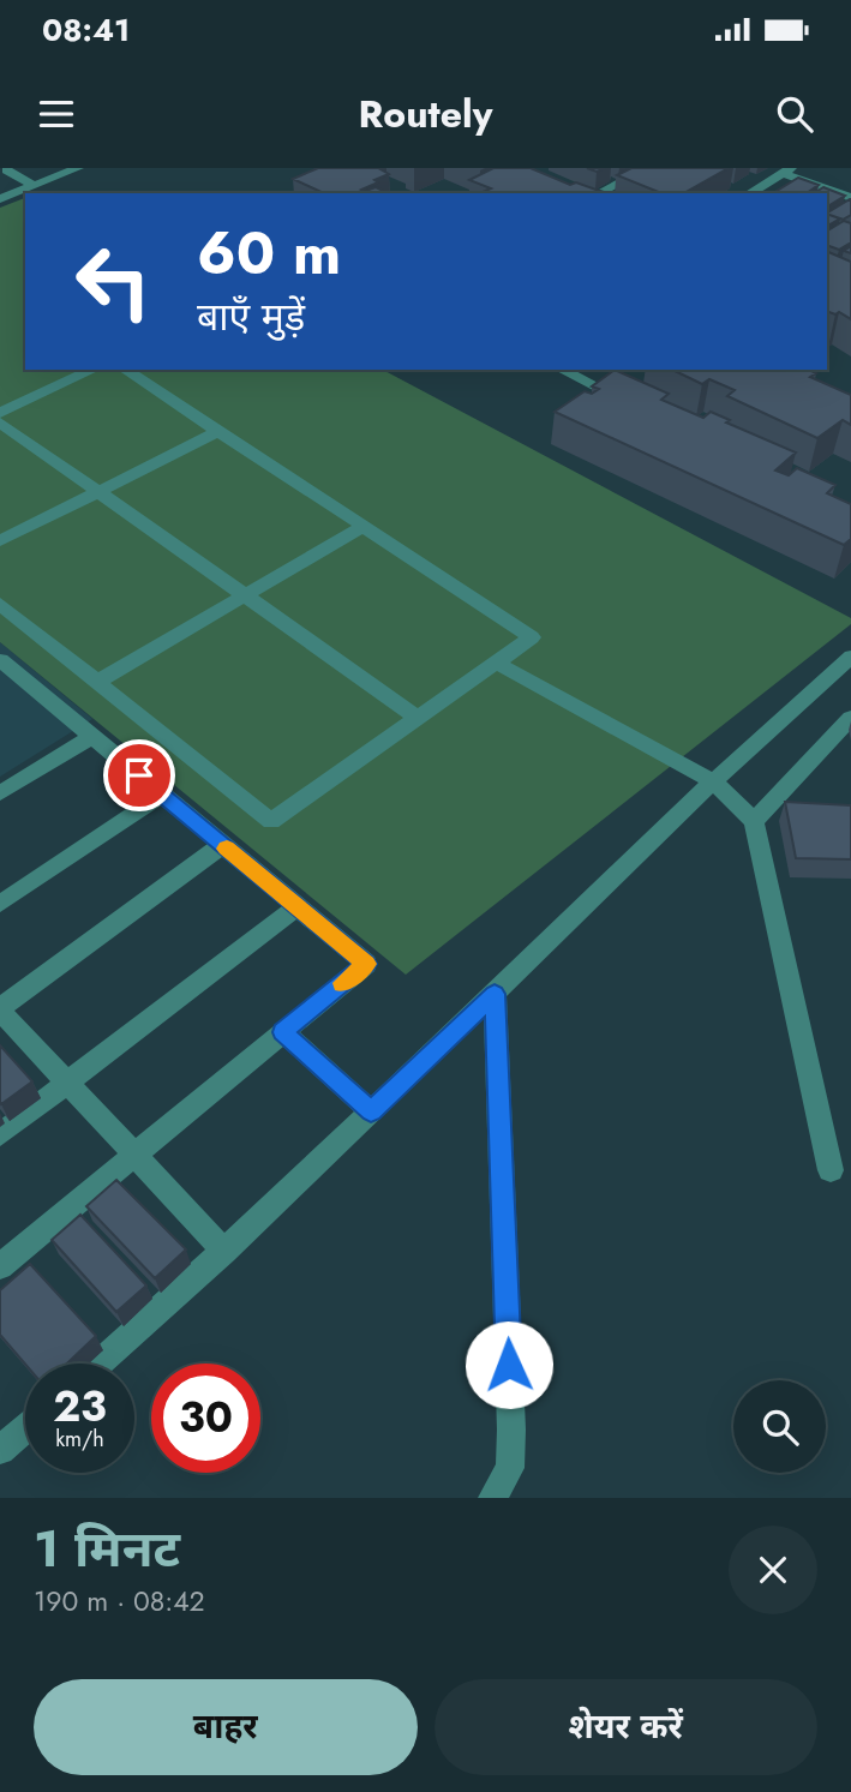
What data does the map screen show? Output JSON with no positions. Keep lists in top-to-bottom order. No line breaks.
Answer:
{"page":{"status":"08:41","header":"Routely","turn":["60 m","बाएँ मुड़ें"],"speed":"23 km/h","limit":"30","heading":["1 मिनट","190 m · 08:42"],"buttons":["बाहर","शेयर करें"]}}
